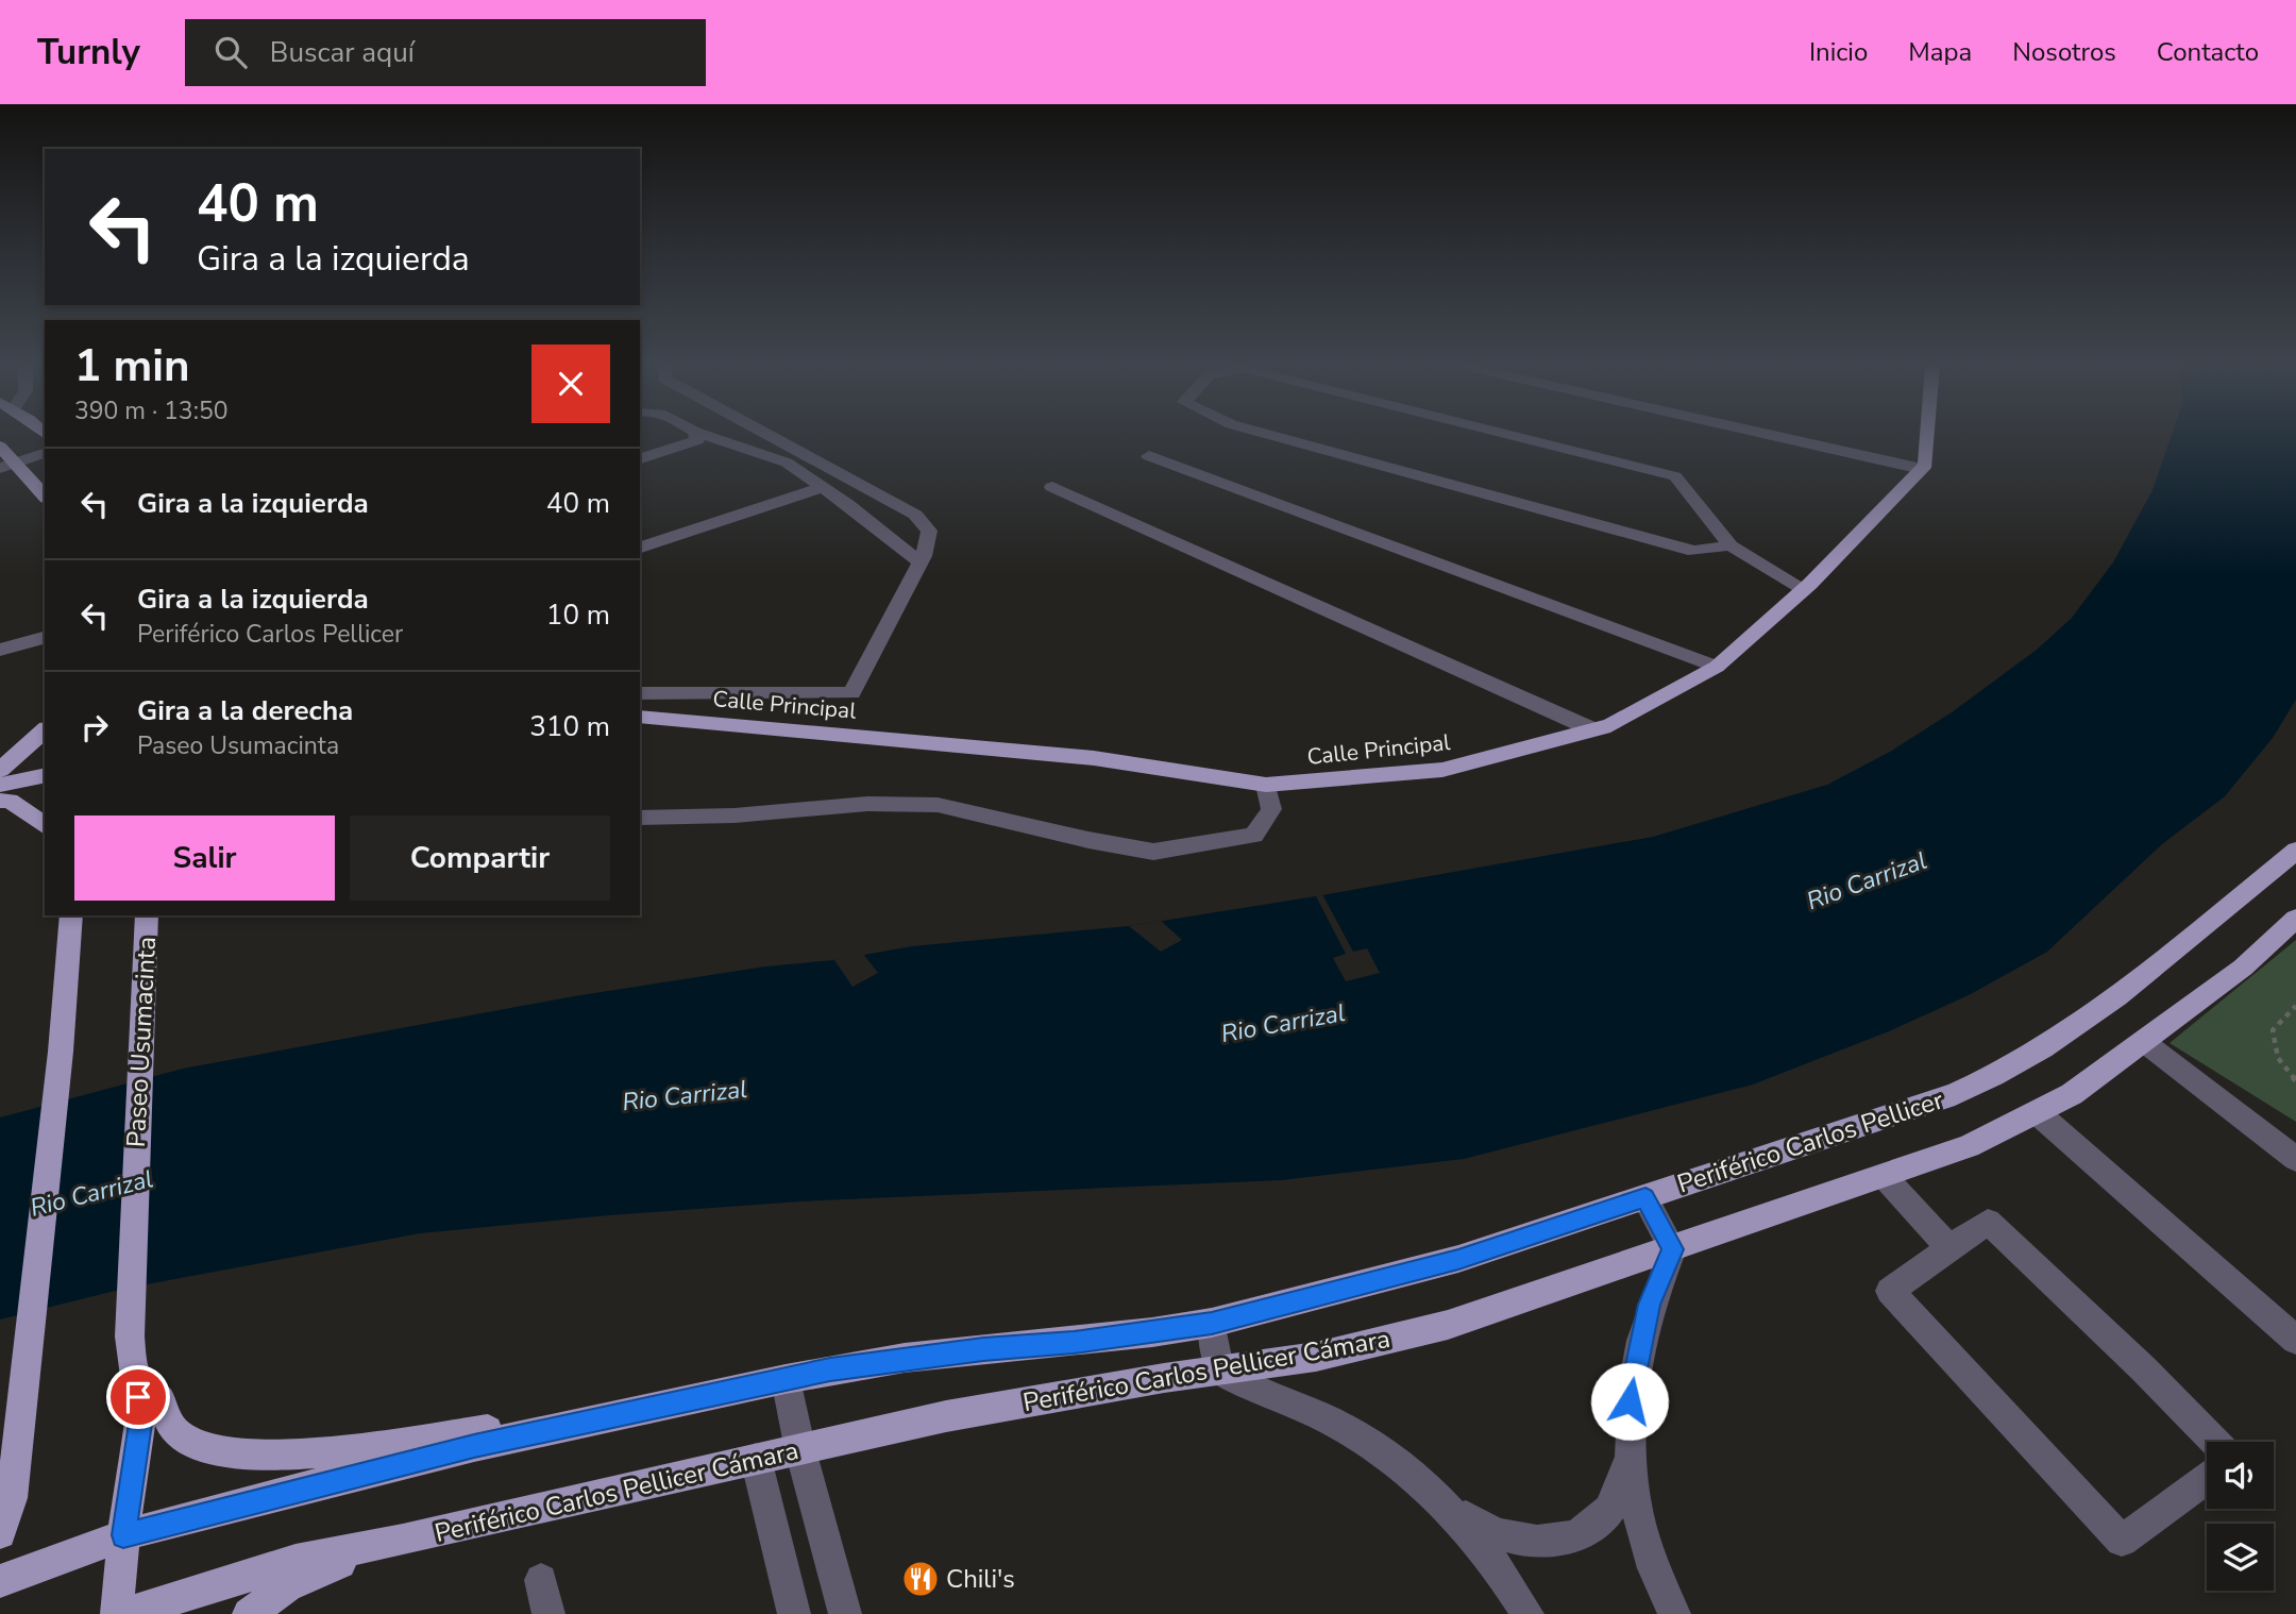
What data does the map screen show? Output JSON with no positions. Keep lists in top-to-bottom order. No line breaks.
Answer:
{"streets":{"main road":["Calle Principal","Paseo Usumacinta","Periférico Carlos Pellicer","Periférico Carlos Pellicer Cámara"]},"crossings":[["Paseo Usumacinta","Periférico Carlos Pellicer"]],"water":["Rio Carrizal"],"places":{"restaurant":["Chili's"]},"page":{"header":"Turnly","search":"Buscar aquí","nav":["Inicio","Mapa","Nosotros","Contacto"],"turn":["40 m","Gira a la izquierda"],"heading":["1 min","390 m · 13:50"],"list":[{"name":"Gira a la izquierda","value":"40 m"},{"name":"Gira a la izquierda","note":"Periférico Carlos Pellicer","value":"10 m"},{"name":"Gira a la derecha","note":"Paseo Usumacinta","value":"310 m"}],"buttons":["Salir","Compartir"]}}
